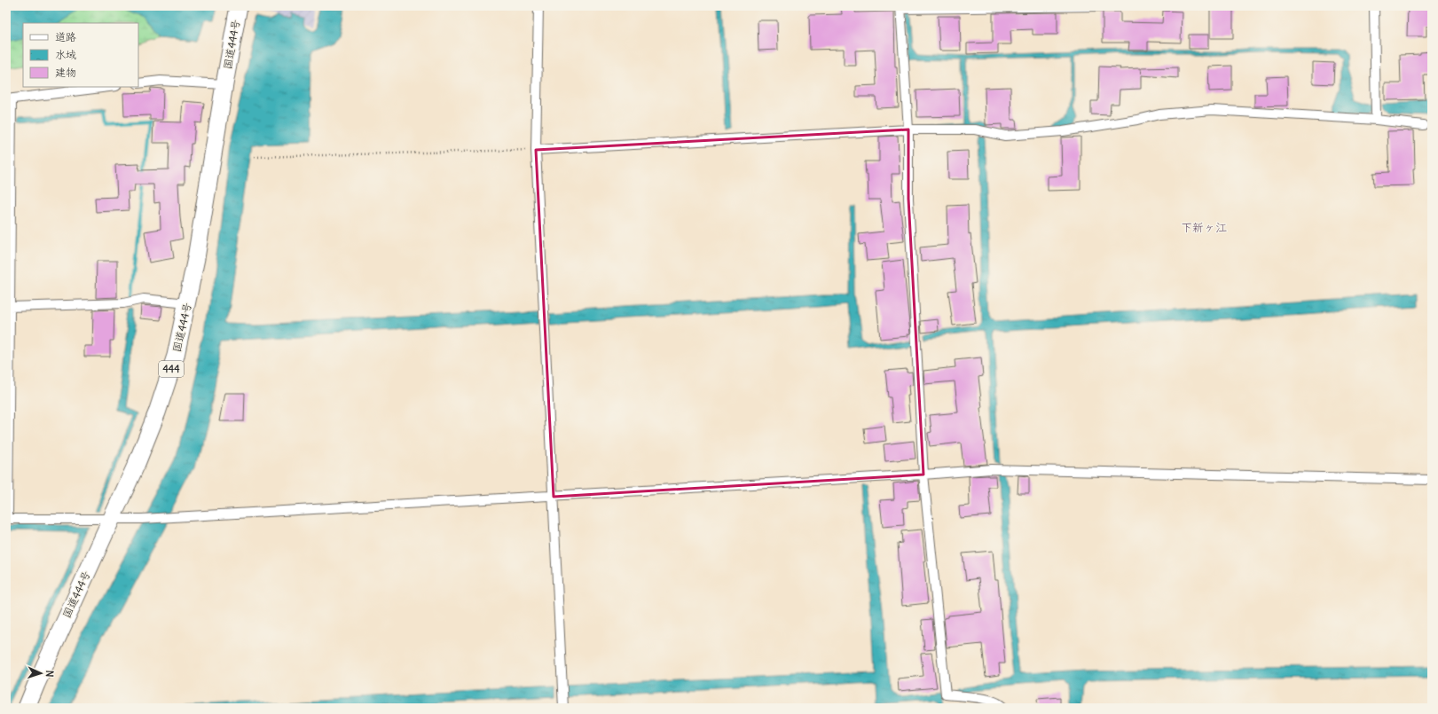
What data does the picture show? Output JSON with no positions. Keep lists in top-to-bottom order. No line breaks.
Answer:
{"streets":{"highway":["国道444号","444"]},"districts":["下新ヶ江"],"legend":["道路","水域","建物"],"north":"right"}
